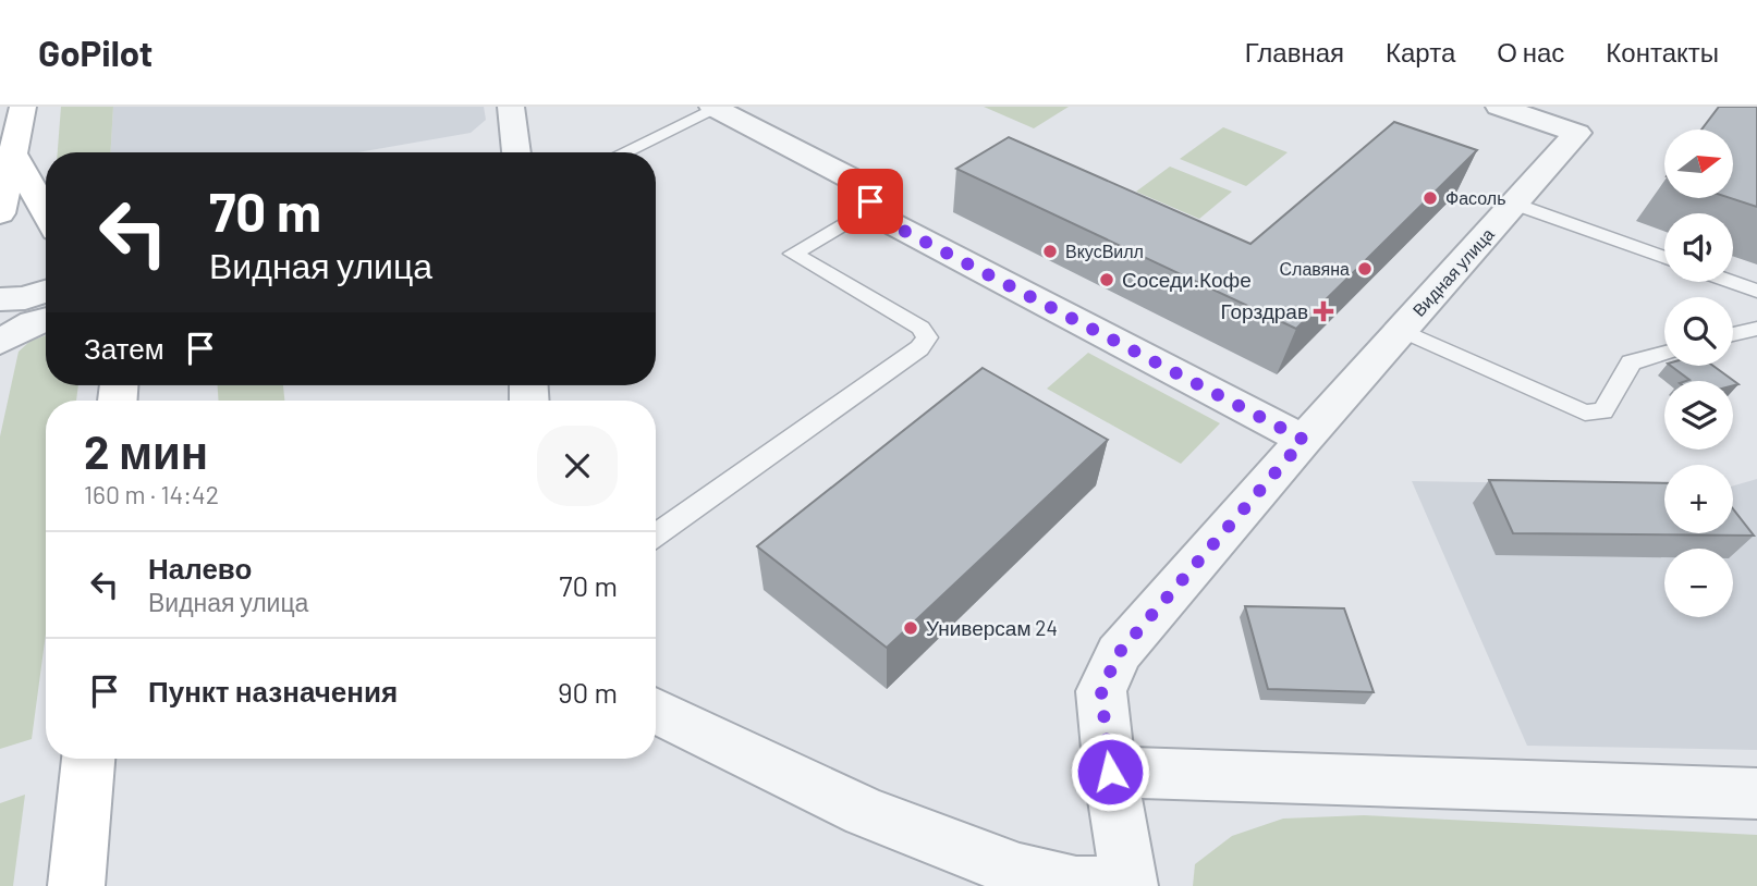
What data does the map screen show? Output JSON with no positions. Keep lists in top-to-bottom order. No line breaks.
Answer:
{"streets":{"street":["Видная улица"]},"places":{"other":["Фасоль","ВкусВилл","Славяна","Соседи.Кофе","Универсам 24"],"health":["Горздрав"]},"north":"right","page":{"header":"GoPilot","nav":["Главная","Карта","О нас","Контакты"],"map_buttons":["+","−"],"turn":["70 m","Видная улица"],"then":"Затем","heading":["2 мин","160 m · 14:42"],"list":[{"name":"Налево","note":"Видная улица","value":"70 m"},{"name":"Пункт назначения","value":"90 m"}]}}
